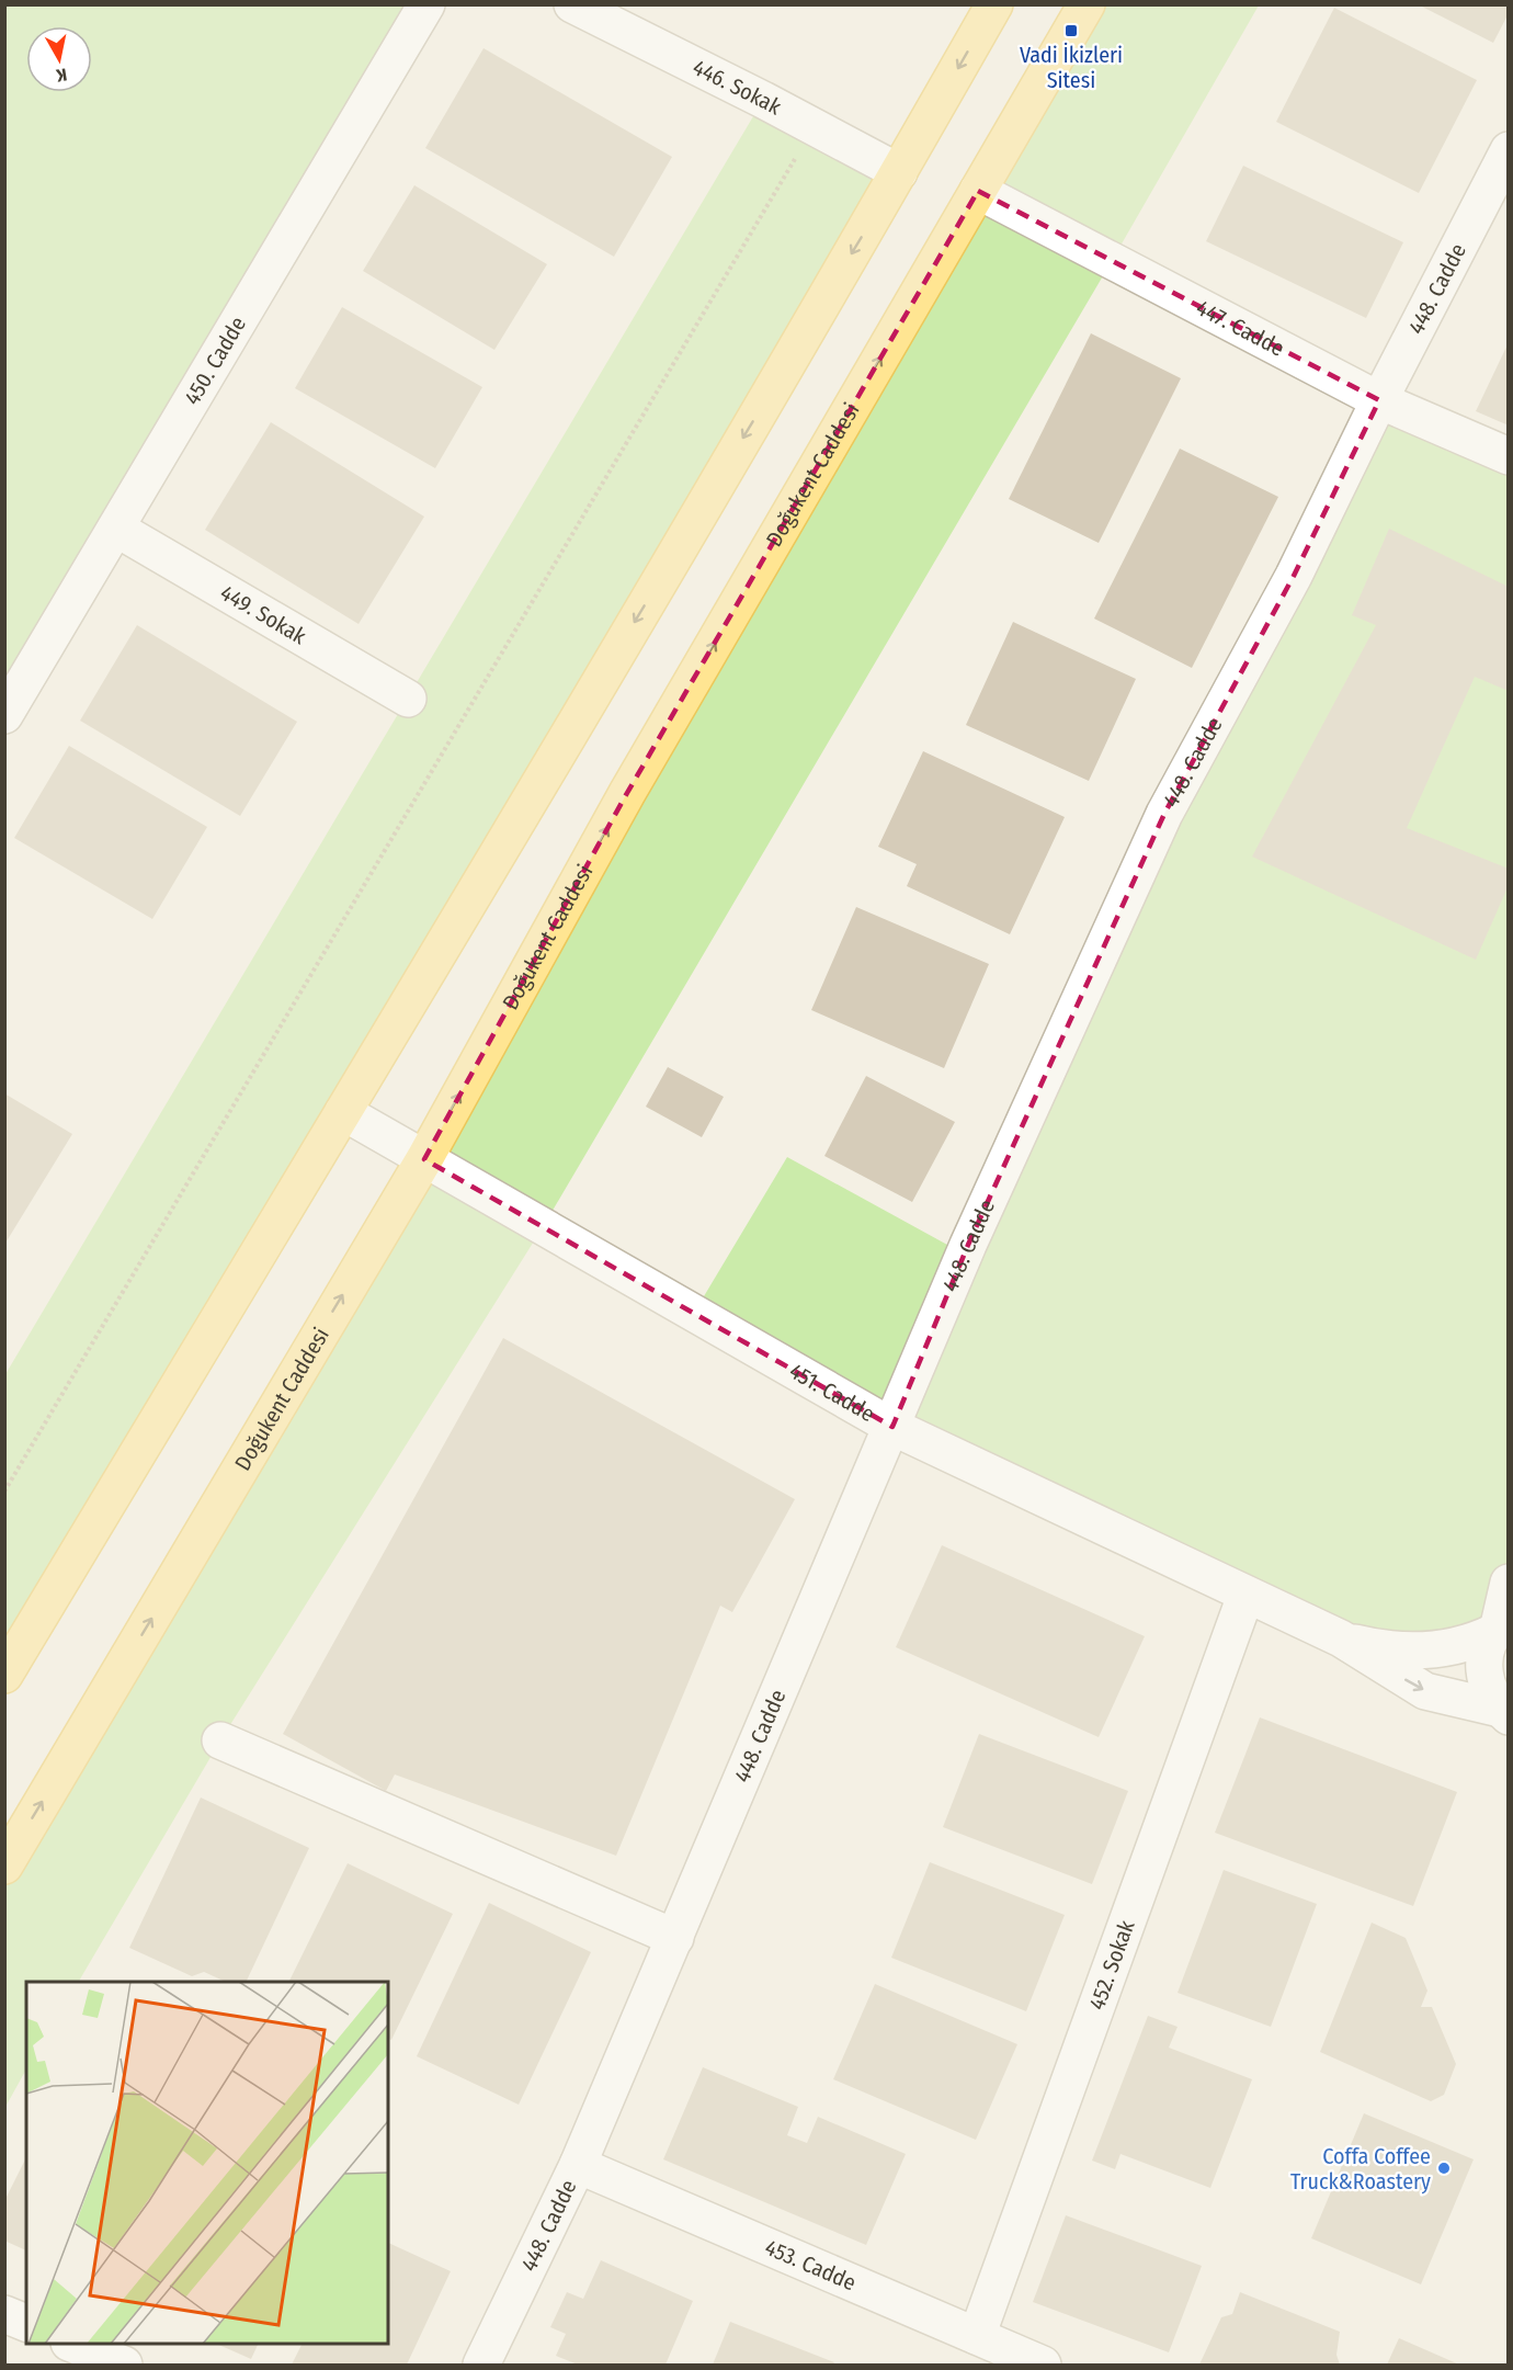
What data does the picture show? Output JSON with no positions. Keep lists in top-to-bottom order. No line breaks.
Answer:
{"streets":{"main road":["Doğukent Caddesi"],"street":["446. Sokak","448. Cadde","447. Cadde","450. Cadde","449. Sokak","451. Cadde","452. Sokak","453. Cadde"]},"crossings":[["448. Cadde","447. Cadde"],["448. Cadde","451. Cadde"],["448. Cadde","453. Cadde"],["447. Cadde","Doğukent Caddesi"],["450. Cadde","449. Sokak"],["Doğukent Caddesi","451. Cadde"],["451. Cadde","452. Sokak"],["452. Sokak","453. Cadde"]],"places":{"transit":["Vadi İkizleri Sitesi"],"other":["Coffa Coffee Truck&Roastery"]},"north":"bottom"}
